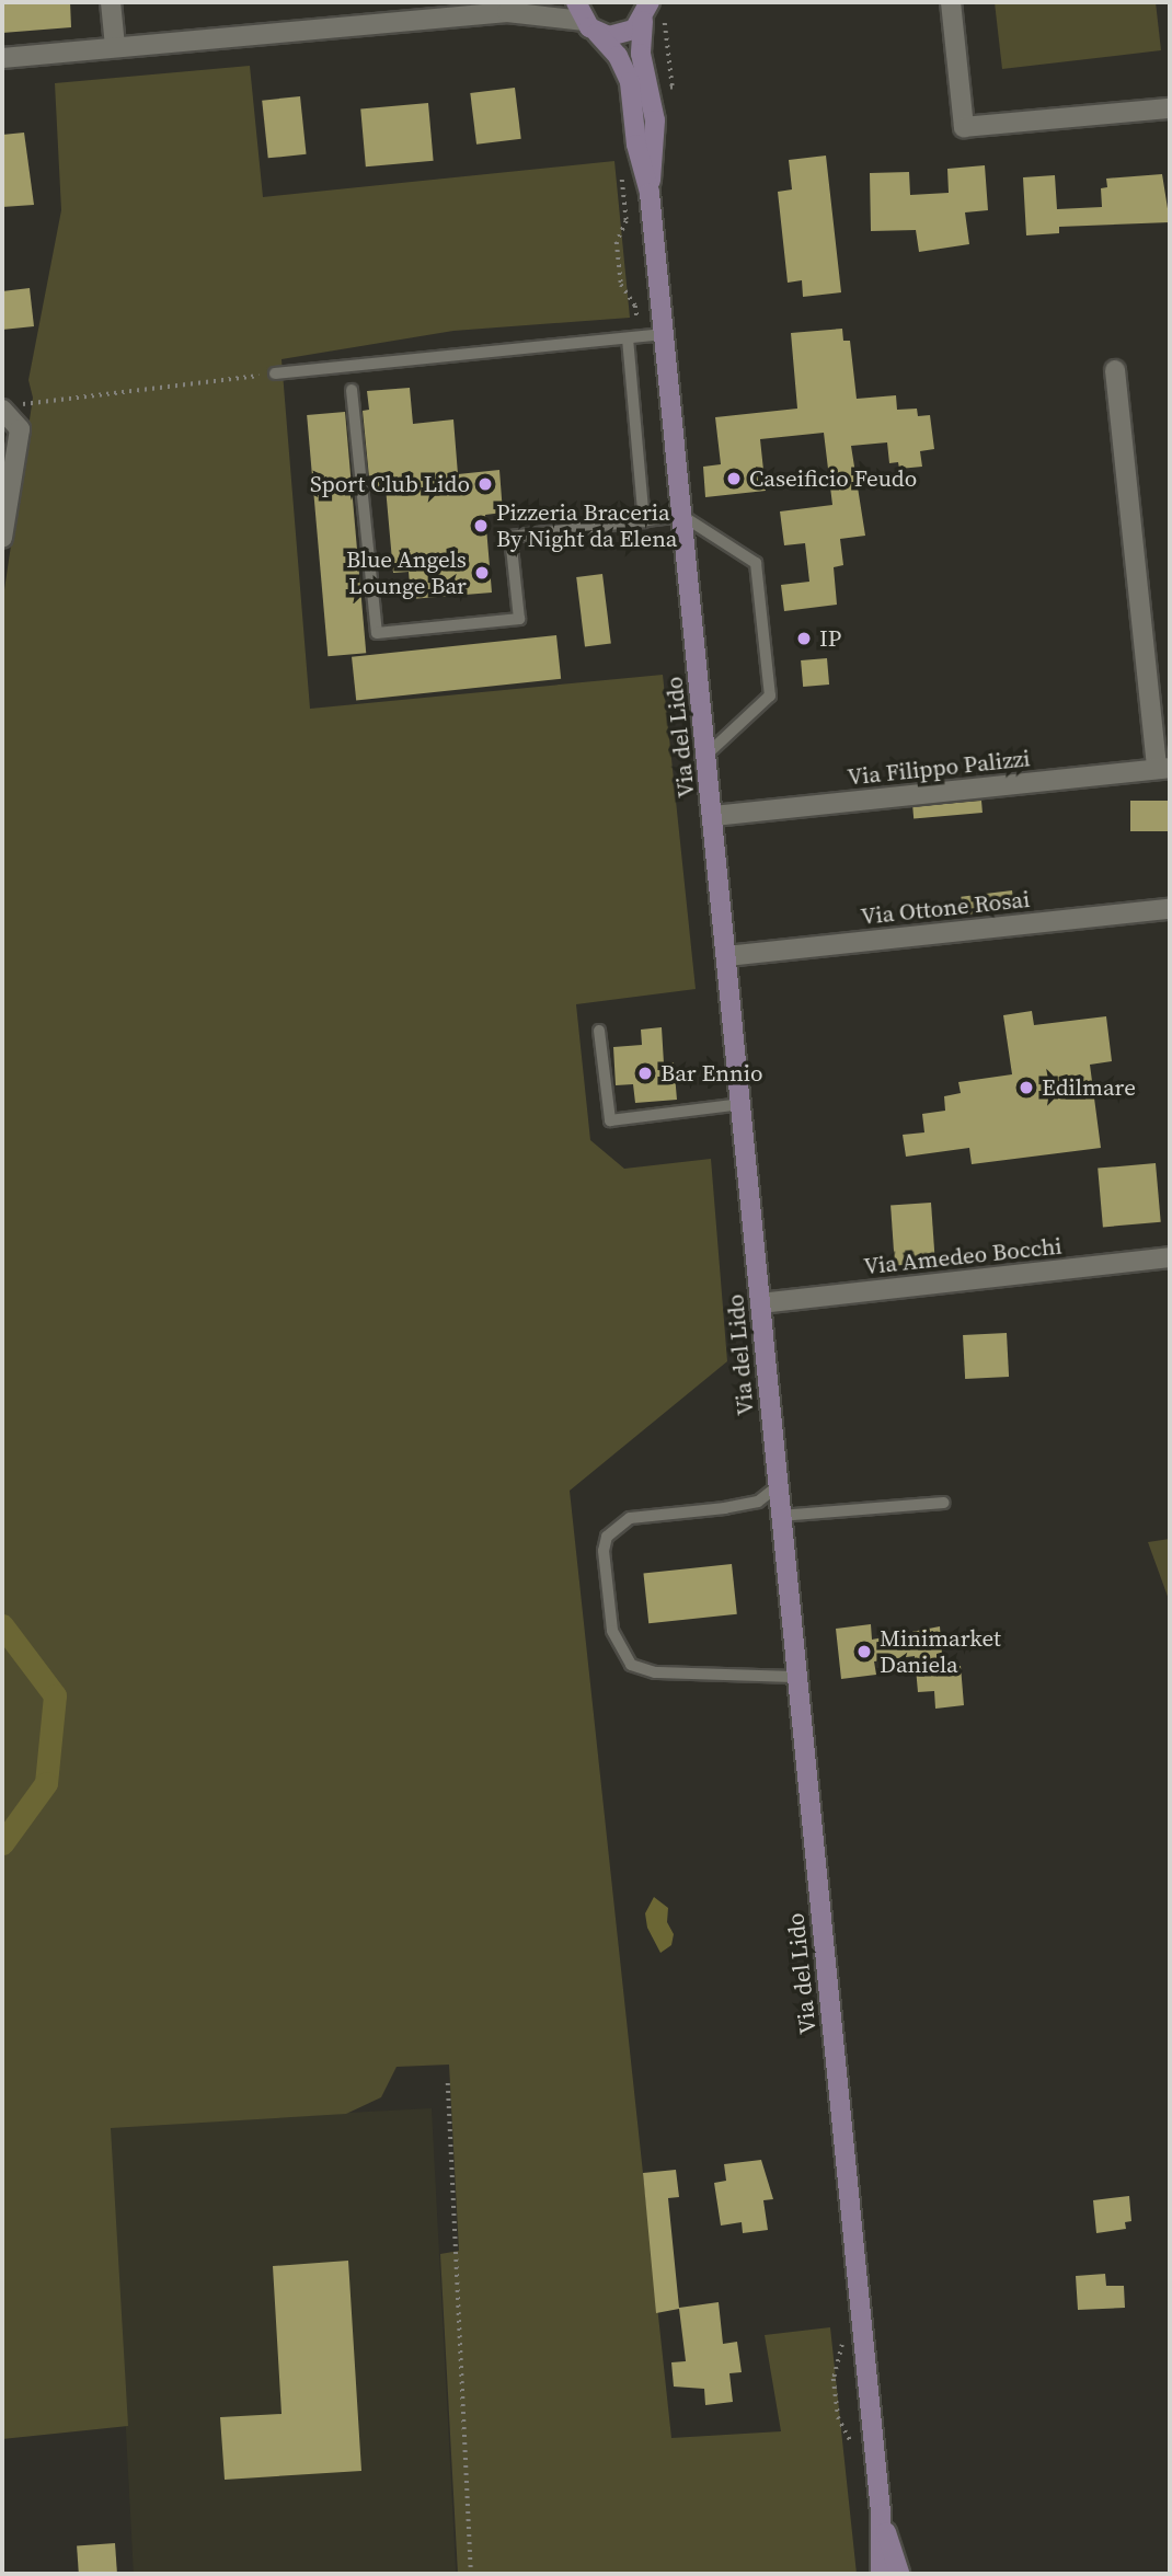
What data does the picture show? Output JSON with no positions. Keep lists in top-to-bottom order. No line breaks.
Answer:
{"streets":{"main road":["Via del Lido"],"street":["Via Filippo Palizzi","Via Ottone Rosai","Via Amedeo Bocchi"]},"crossings":[["Via del Lido","Via Filippo Palizzi"],["Via del Lido","Via Ottone Rosai"],["Via del Lido","Via Amedeo Bocchi"]],"places":["Caseificio Feudo","Sport Club Lido","Pizzeria Braceria By Night da Elena","Blue Angels Lounge Bar","IP","Bar Ennio","Edilmare","Minimarket Daniela"]}
